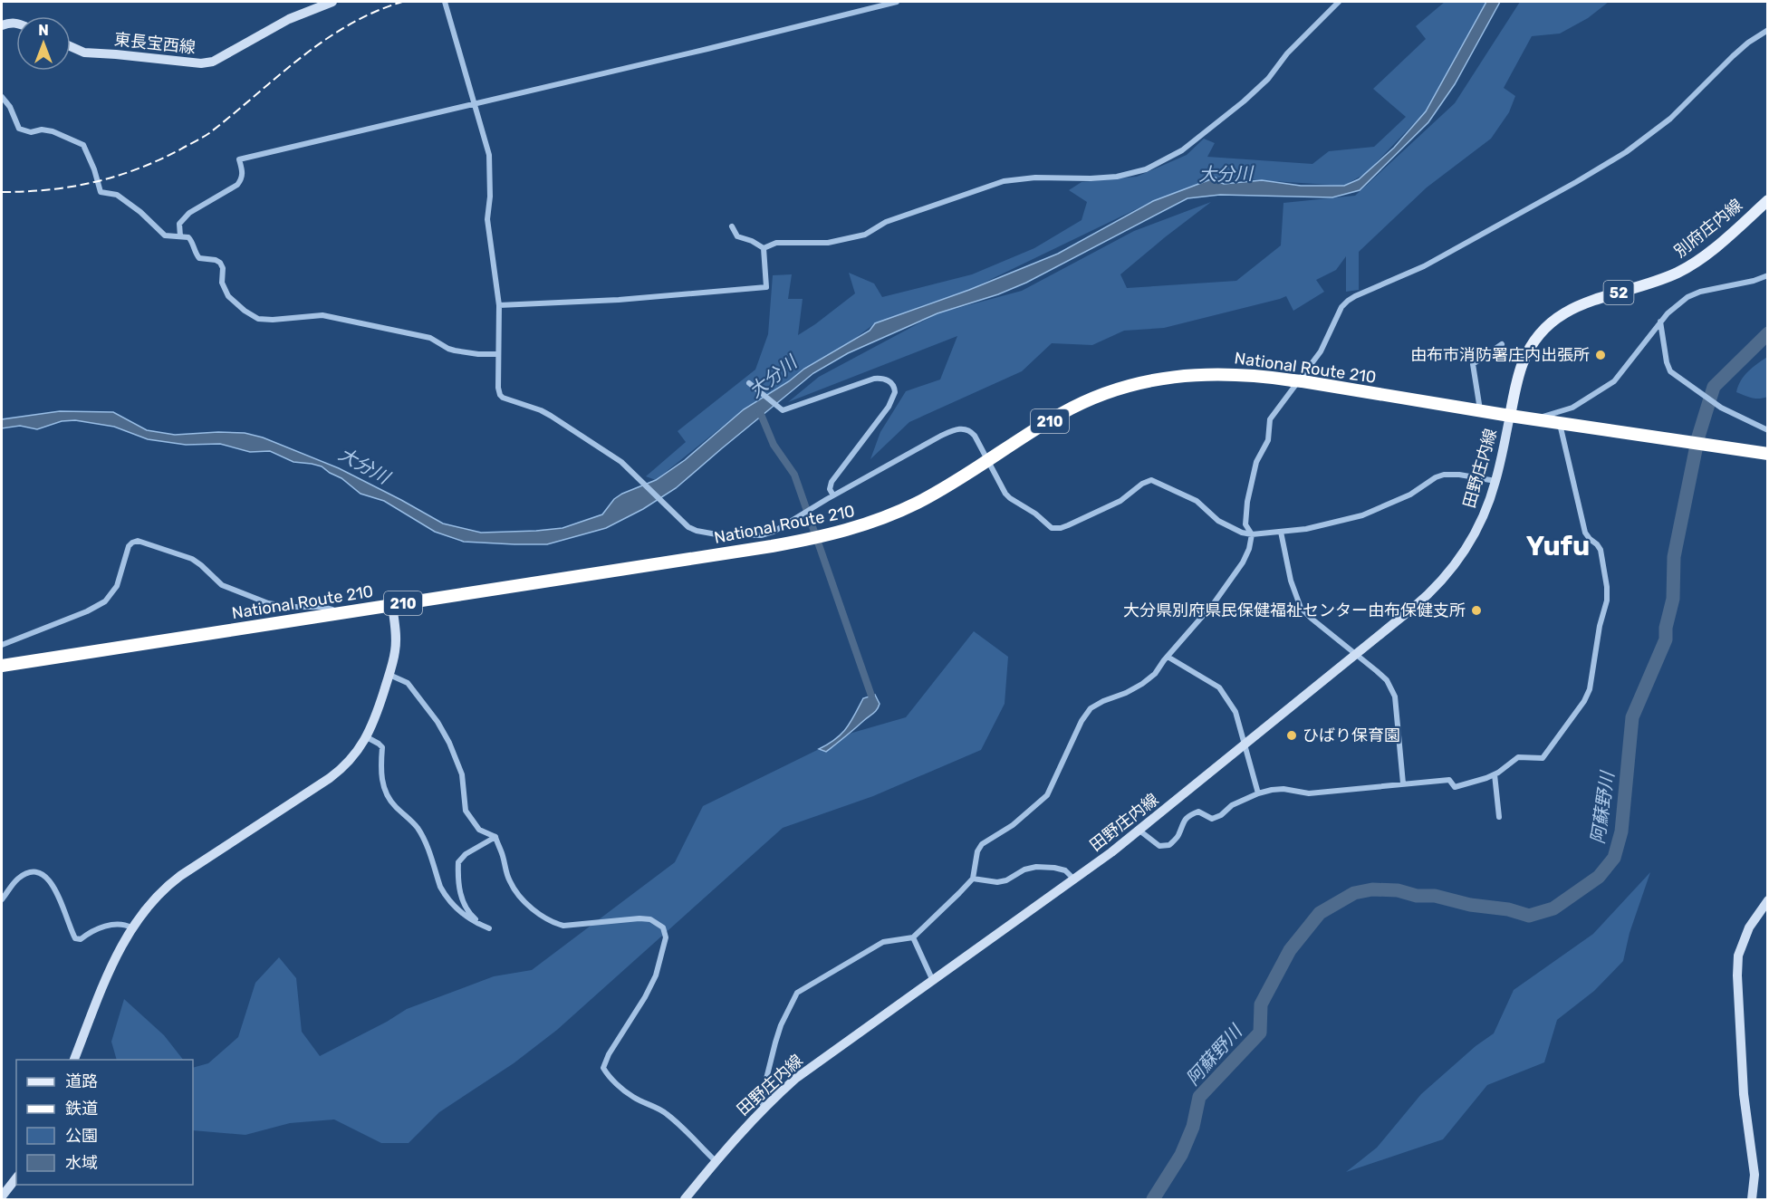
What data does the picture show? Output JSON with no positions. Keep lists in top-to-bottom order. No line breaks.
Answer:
{"streets":{"highway":["National Route 210","210"],"main road":["東長宝西線","別府庄内線","52","田野庄内線"]},"crossings":[["別府庄内線","National Route 210"],["別府庄内線","田野庄内線"],["National Route 210","田野庄内線"]],"districts":["Yufu"],"water":["大分川","阿蘇野川"],"places":["由布市消防署庄内出張所","大分県別府県民保健福祉センター由布保健支所","ひばり保育園"],"legend":["道路","鉄道","公園","水域"],"north":"top"}
